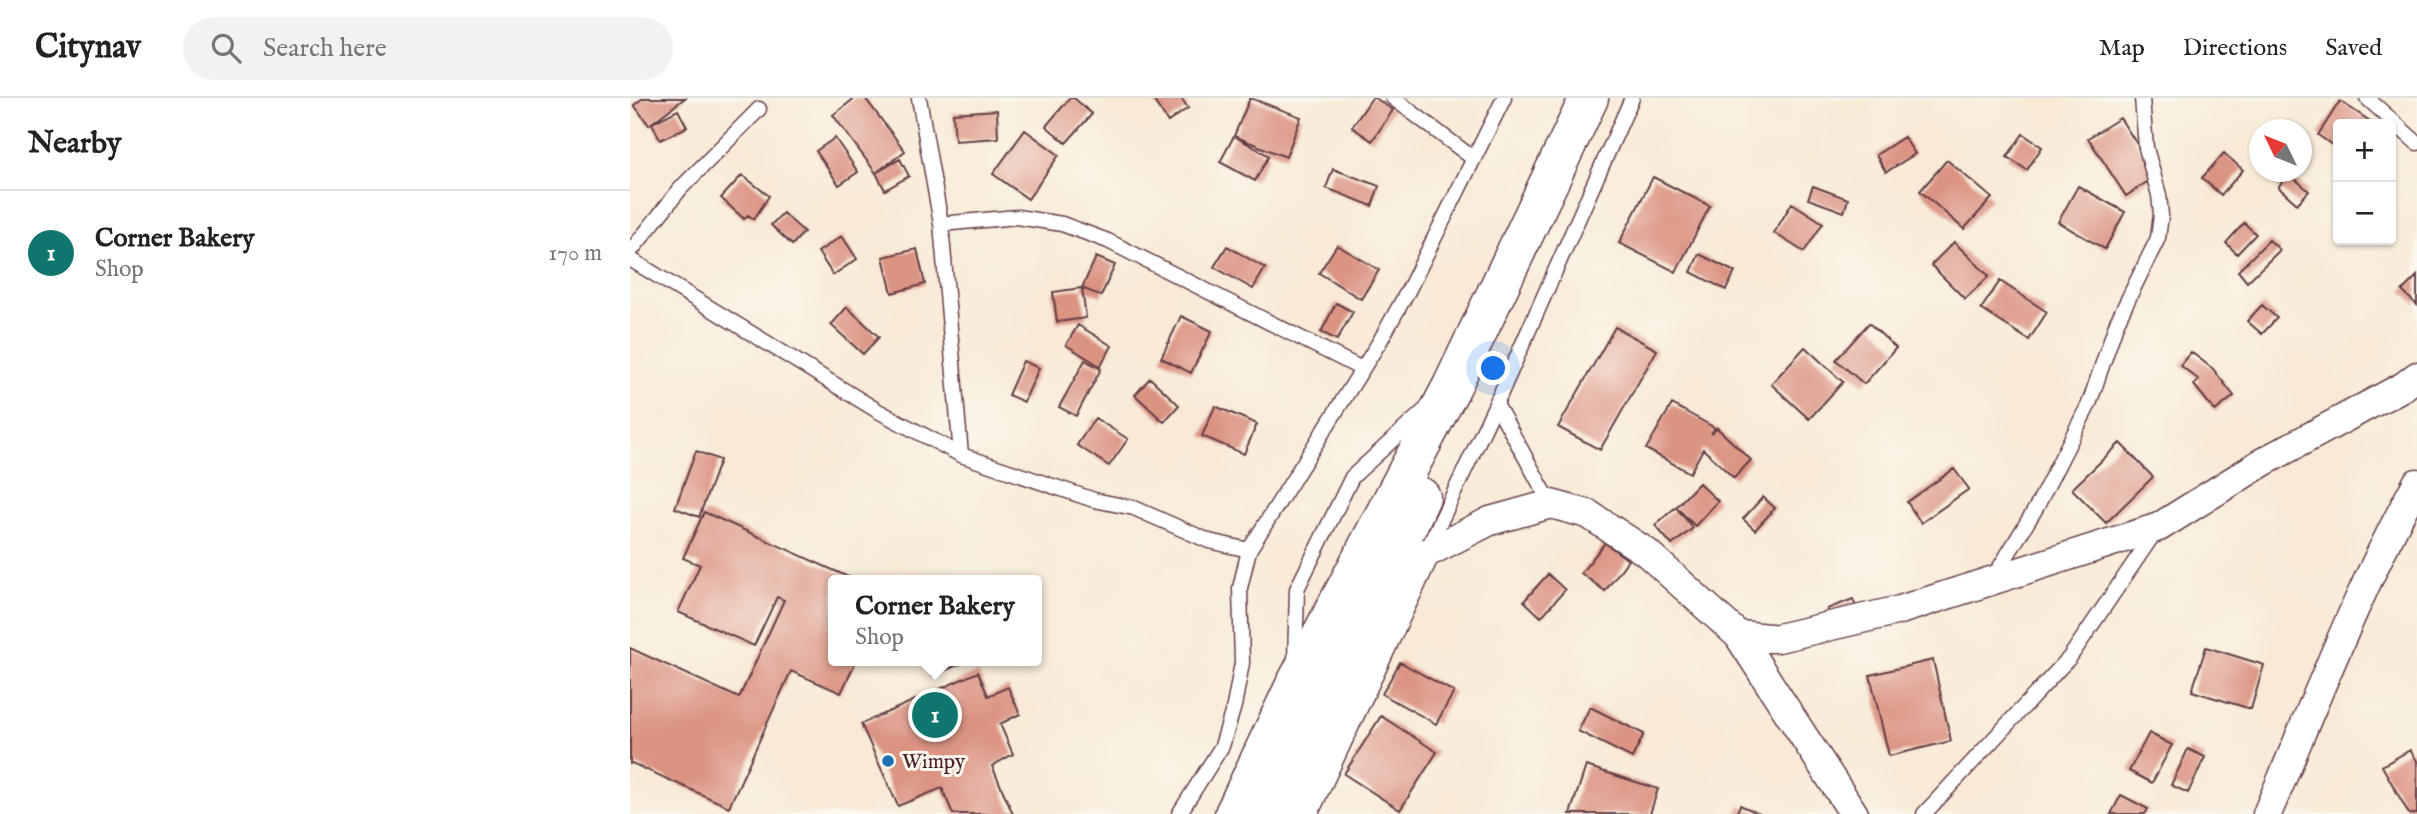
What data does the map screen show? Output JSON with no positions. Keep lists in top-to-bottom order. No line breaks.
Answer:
{"places":["Wimpy"],"north":"top left","page":{"header":"Citynav","search":"Search here","nav":["Map","Directions","Saved"],"heading":"Nearby","map_buttons":["+","−"],"list":[{"mark":"1","name":"Corner Bakery","note":"Shop","value":"170 m"}],"popup":["Corner Bakery","Shop"],"pins":"1"}}
